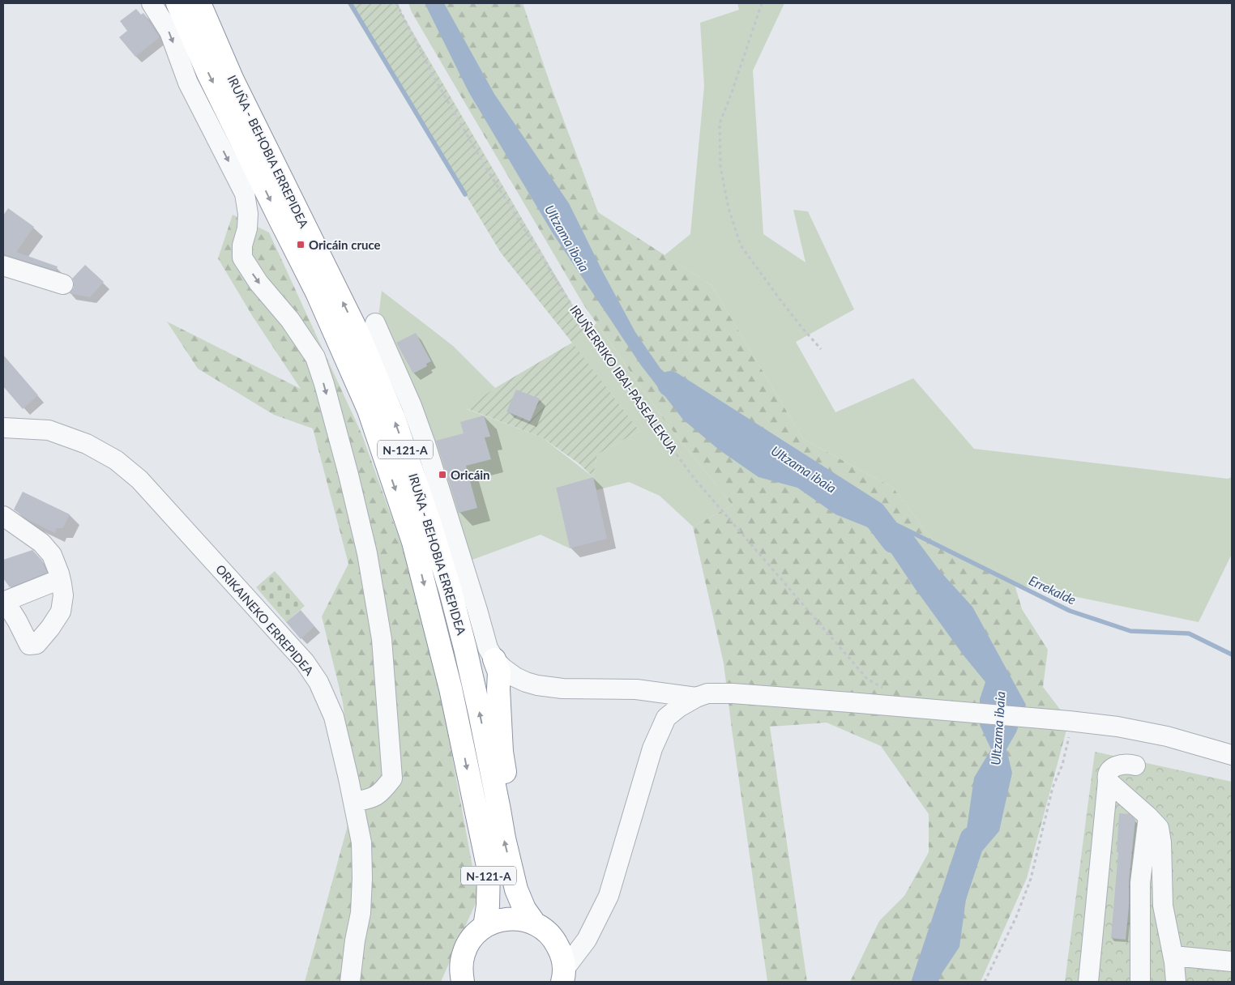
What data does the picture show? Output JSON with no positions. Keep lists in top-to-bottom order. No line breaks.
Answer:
{"streets":{"highway":["IRUÑA - BEHOBIA ERREPIDEA","N-121-A"],"street":["ORIKAINEKO ERREPIDEA"],"path":["IRUÑERRIKO IBAI-PASEALEKUA"]},"crossings":[["IRUÑA - BEHOBIA ERREPIDEA","N-121-A"]],"water":["Ultzama ibaia","Errekalde"],"places":{"transit":["Oricáin cruce","Oricáin"]}}
